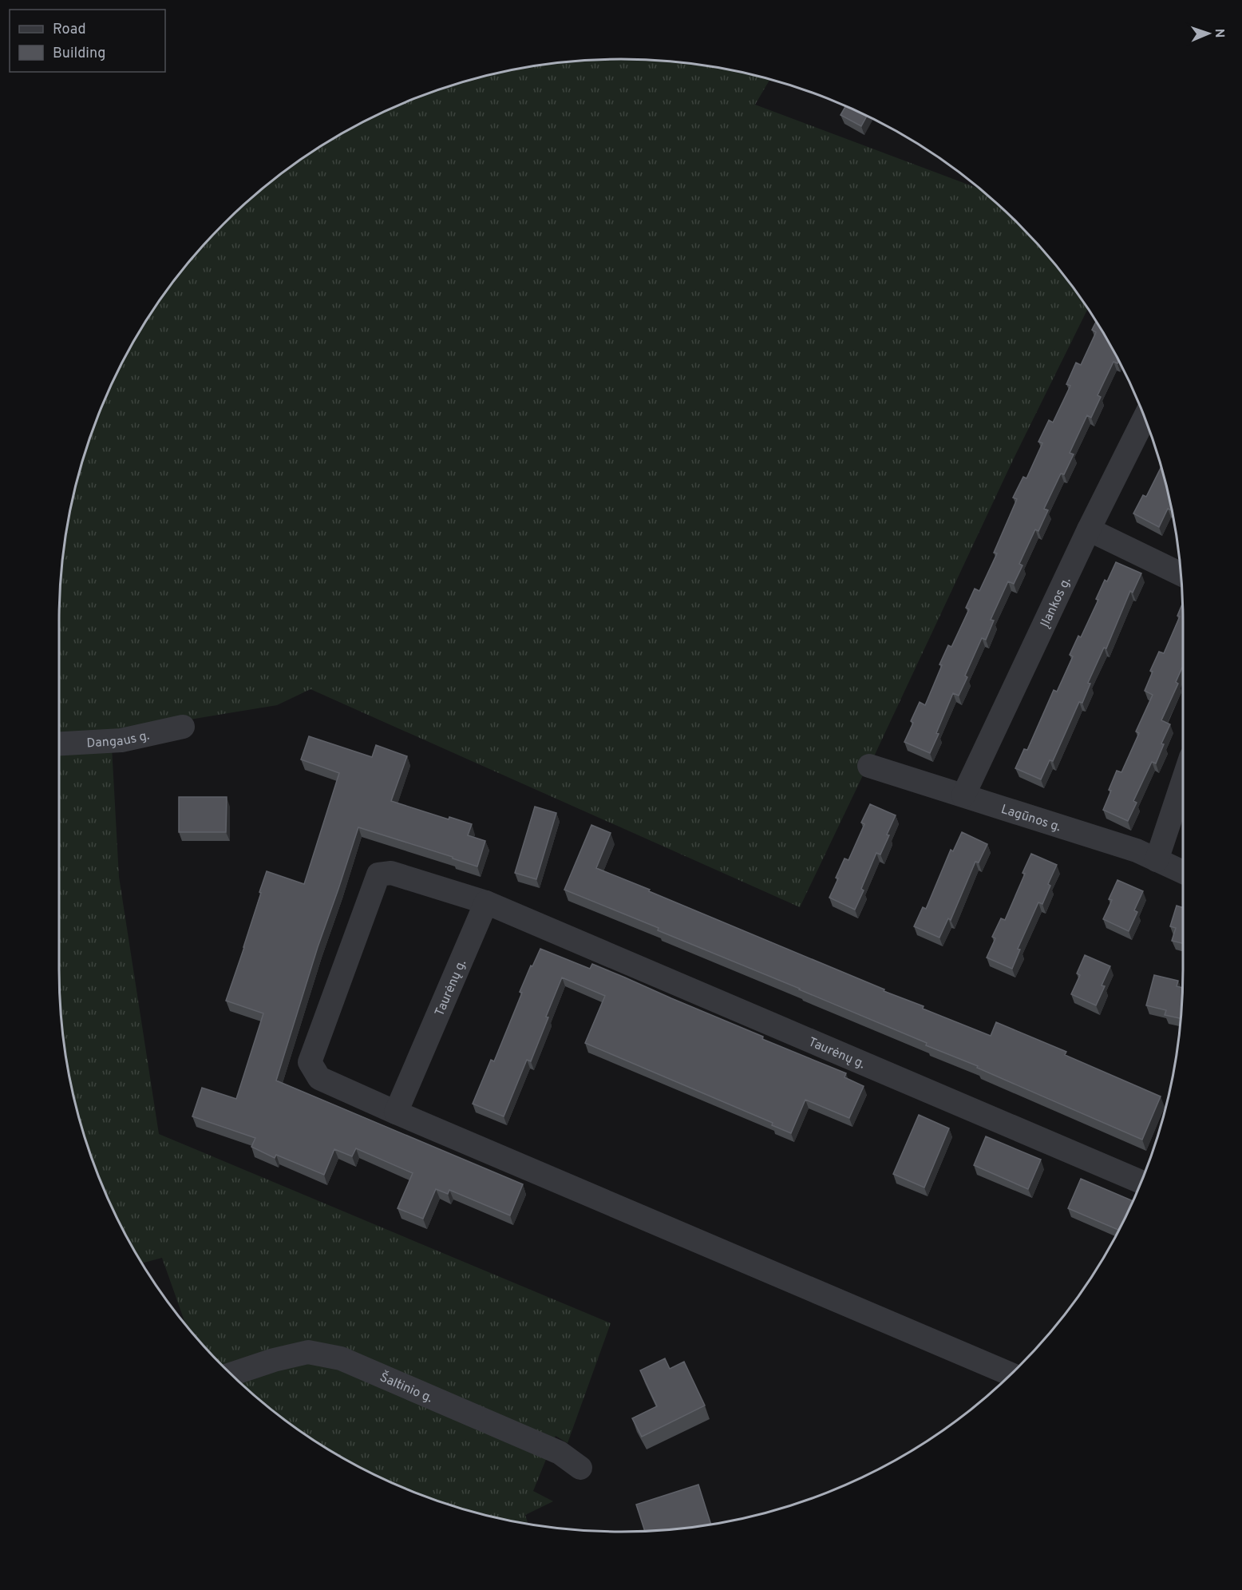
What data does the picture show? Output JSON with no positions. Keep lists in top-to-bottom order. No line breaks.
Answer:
{"streets":{"street":["Įlankos g.","Dangaus g.","Lagūnos g.","Taurėnų g.","Šaltinio g."]},"crossings":[["Įlankos g.","Lagūnos g."]],"legend":["Road","Building"],"north":"right"}
